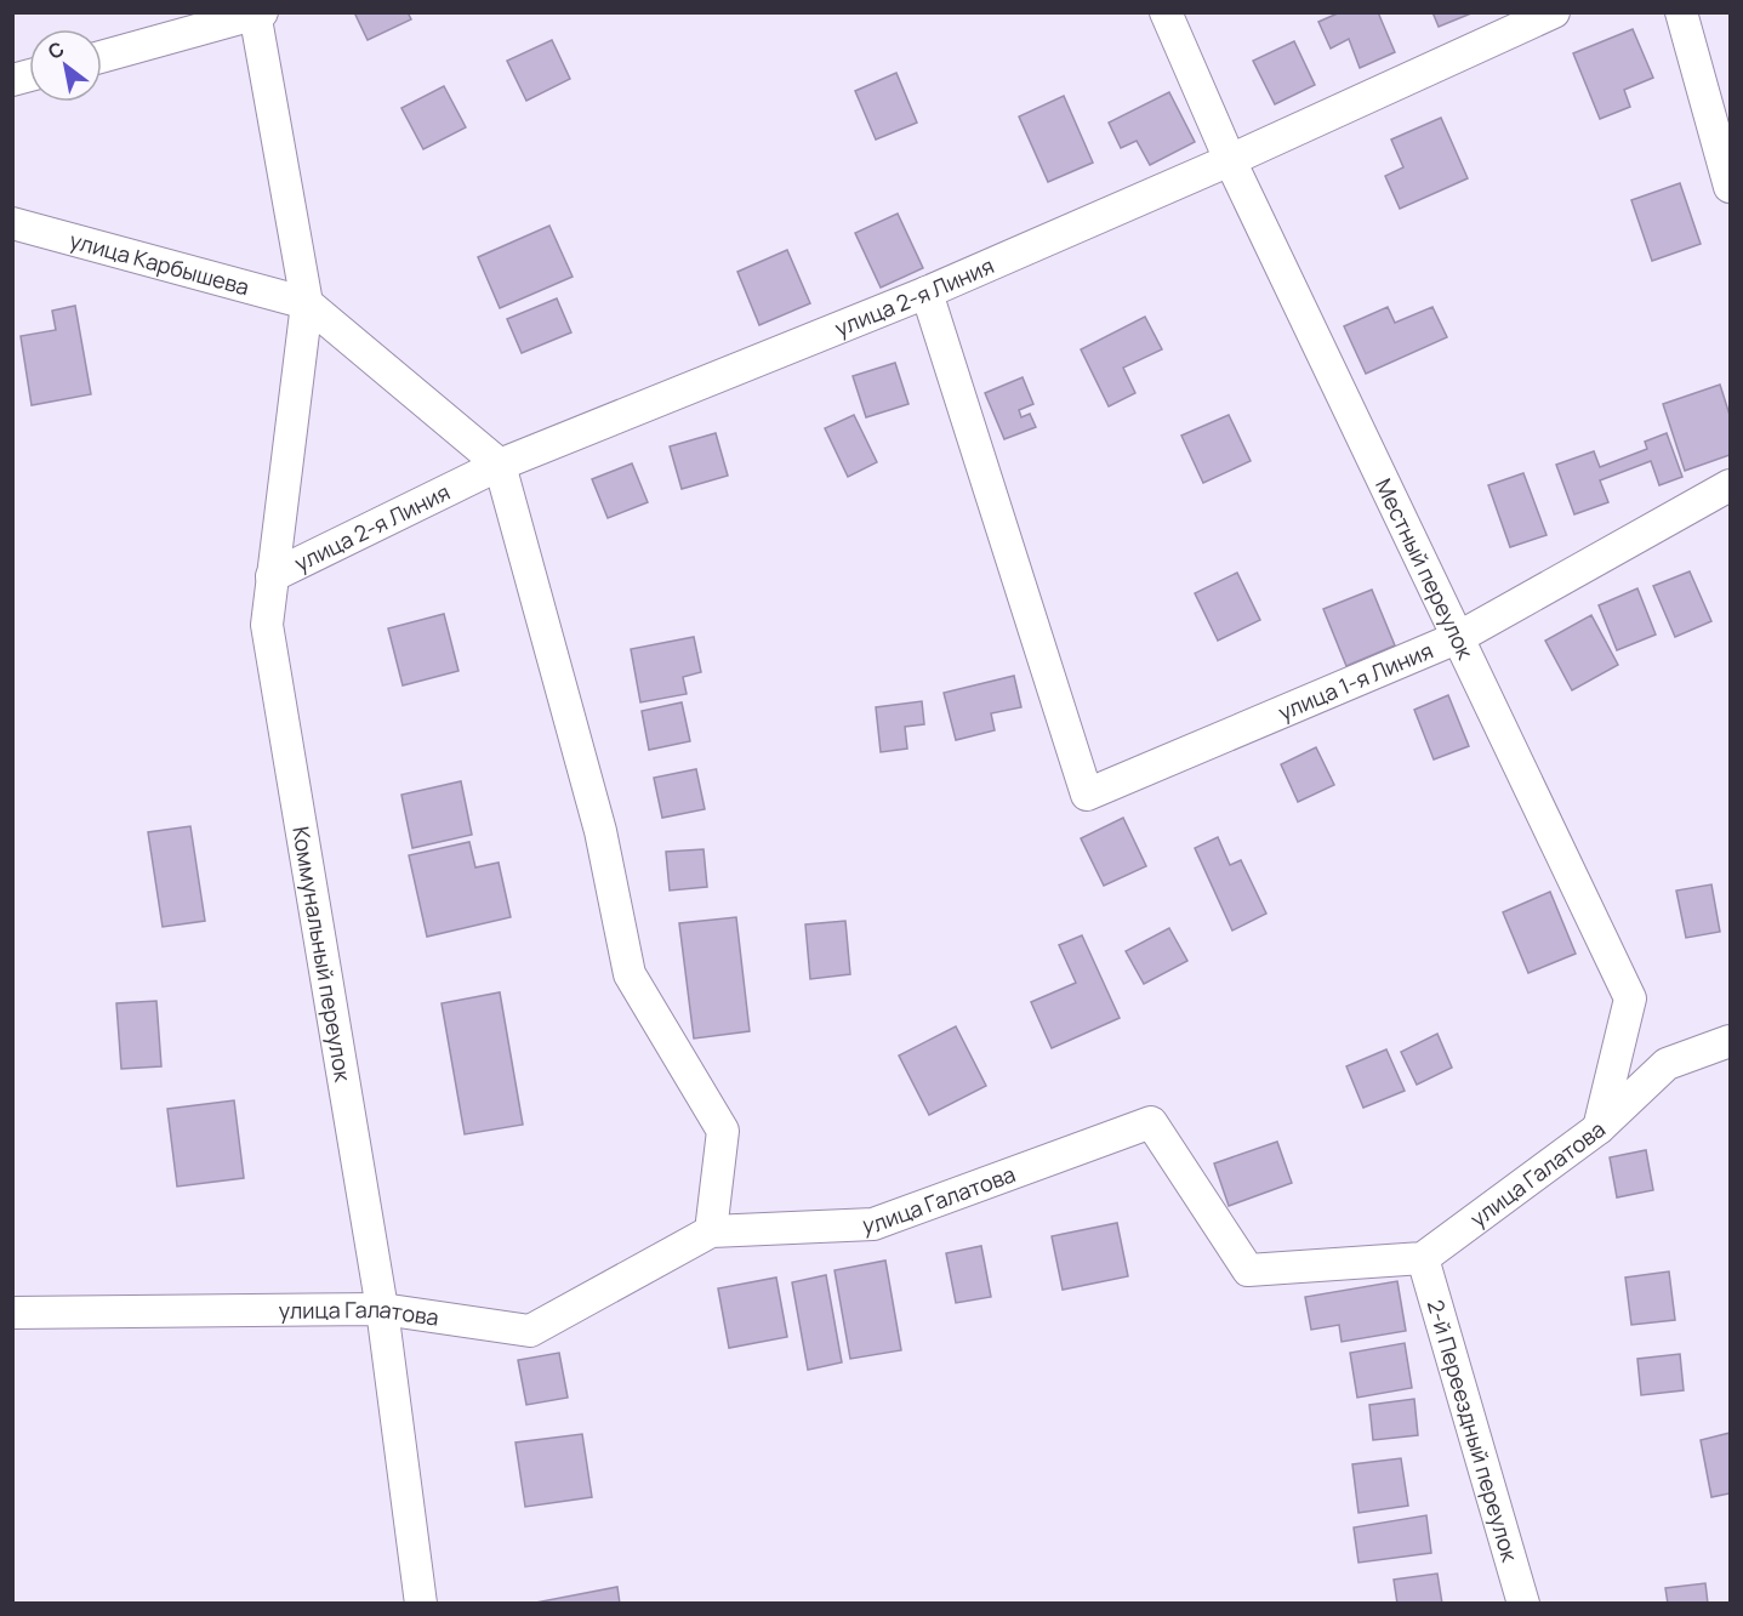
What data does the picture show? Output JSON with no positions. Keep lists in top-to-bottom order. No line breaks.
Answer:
{"streets":{"street":["улица Карбышева","улица 2-я Линия","Местный переулок","улица 1-я Линия","Коммунальный переулок","улица Галатова","2-й Переездный переулок"]},"crossings":[["улица Карбышева","Коммунальный переулок"],["улица 2-я Линия","Местный переулок"],["улица 2-я Линия","улица 1-я Линия"],["улица 2-я Линия","Коммунальный переулок"],["Местный переулок","улица 1-я Линия"],["Местный переулок","улица Галатова"],["Коммунальный переулок","улица Галатова"],["улица Галатова","2-й Переездный переулок"]],"north":"top left"}
